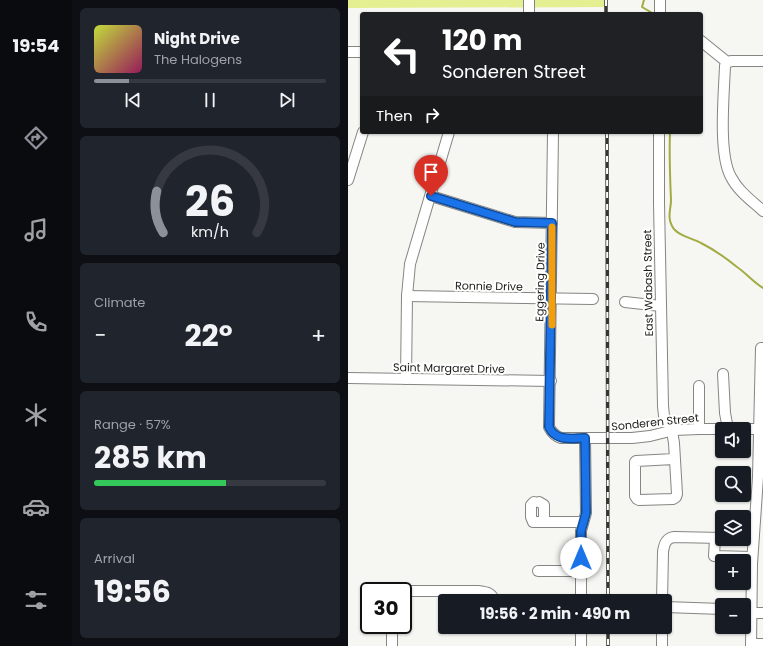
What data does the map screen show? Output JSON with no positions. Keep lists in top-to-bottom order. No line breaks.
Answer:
{"streets":{"street":["Eggering Drive","East Wabash Street","Ronnie Drive","Saint Margaret Drive","Sonderen Street"]},"crossings":[["Eggering Drive","Ronnie Drive"],["Eggering Drive","Saint Margaret Drive"],["Eggering Drive","Sonderen Street"],["East Wabash Street","Sonderen Street"]],"page":{"tabs":"19:54","turn":["120 m","Sonderen Street"],"song":["Night Drive","The Halogens"],"then":"Then","tile":["Climate",["Range · 57%","285 km"],["Arrival","19:56"]],"heat":["−","22°","+"],"map_buttons":["+","−"],"limit":"30","trip":"19:56 · 2 min · 490 m","gauge":["26","km/h"]}}
